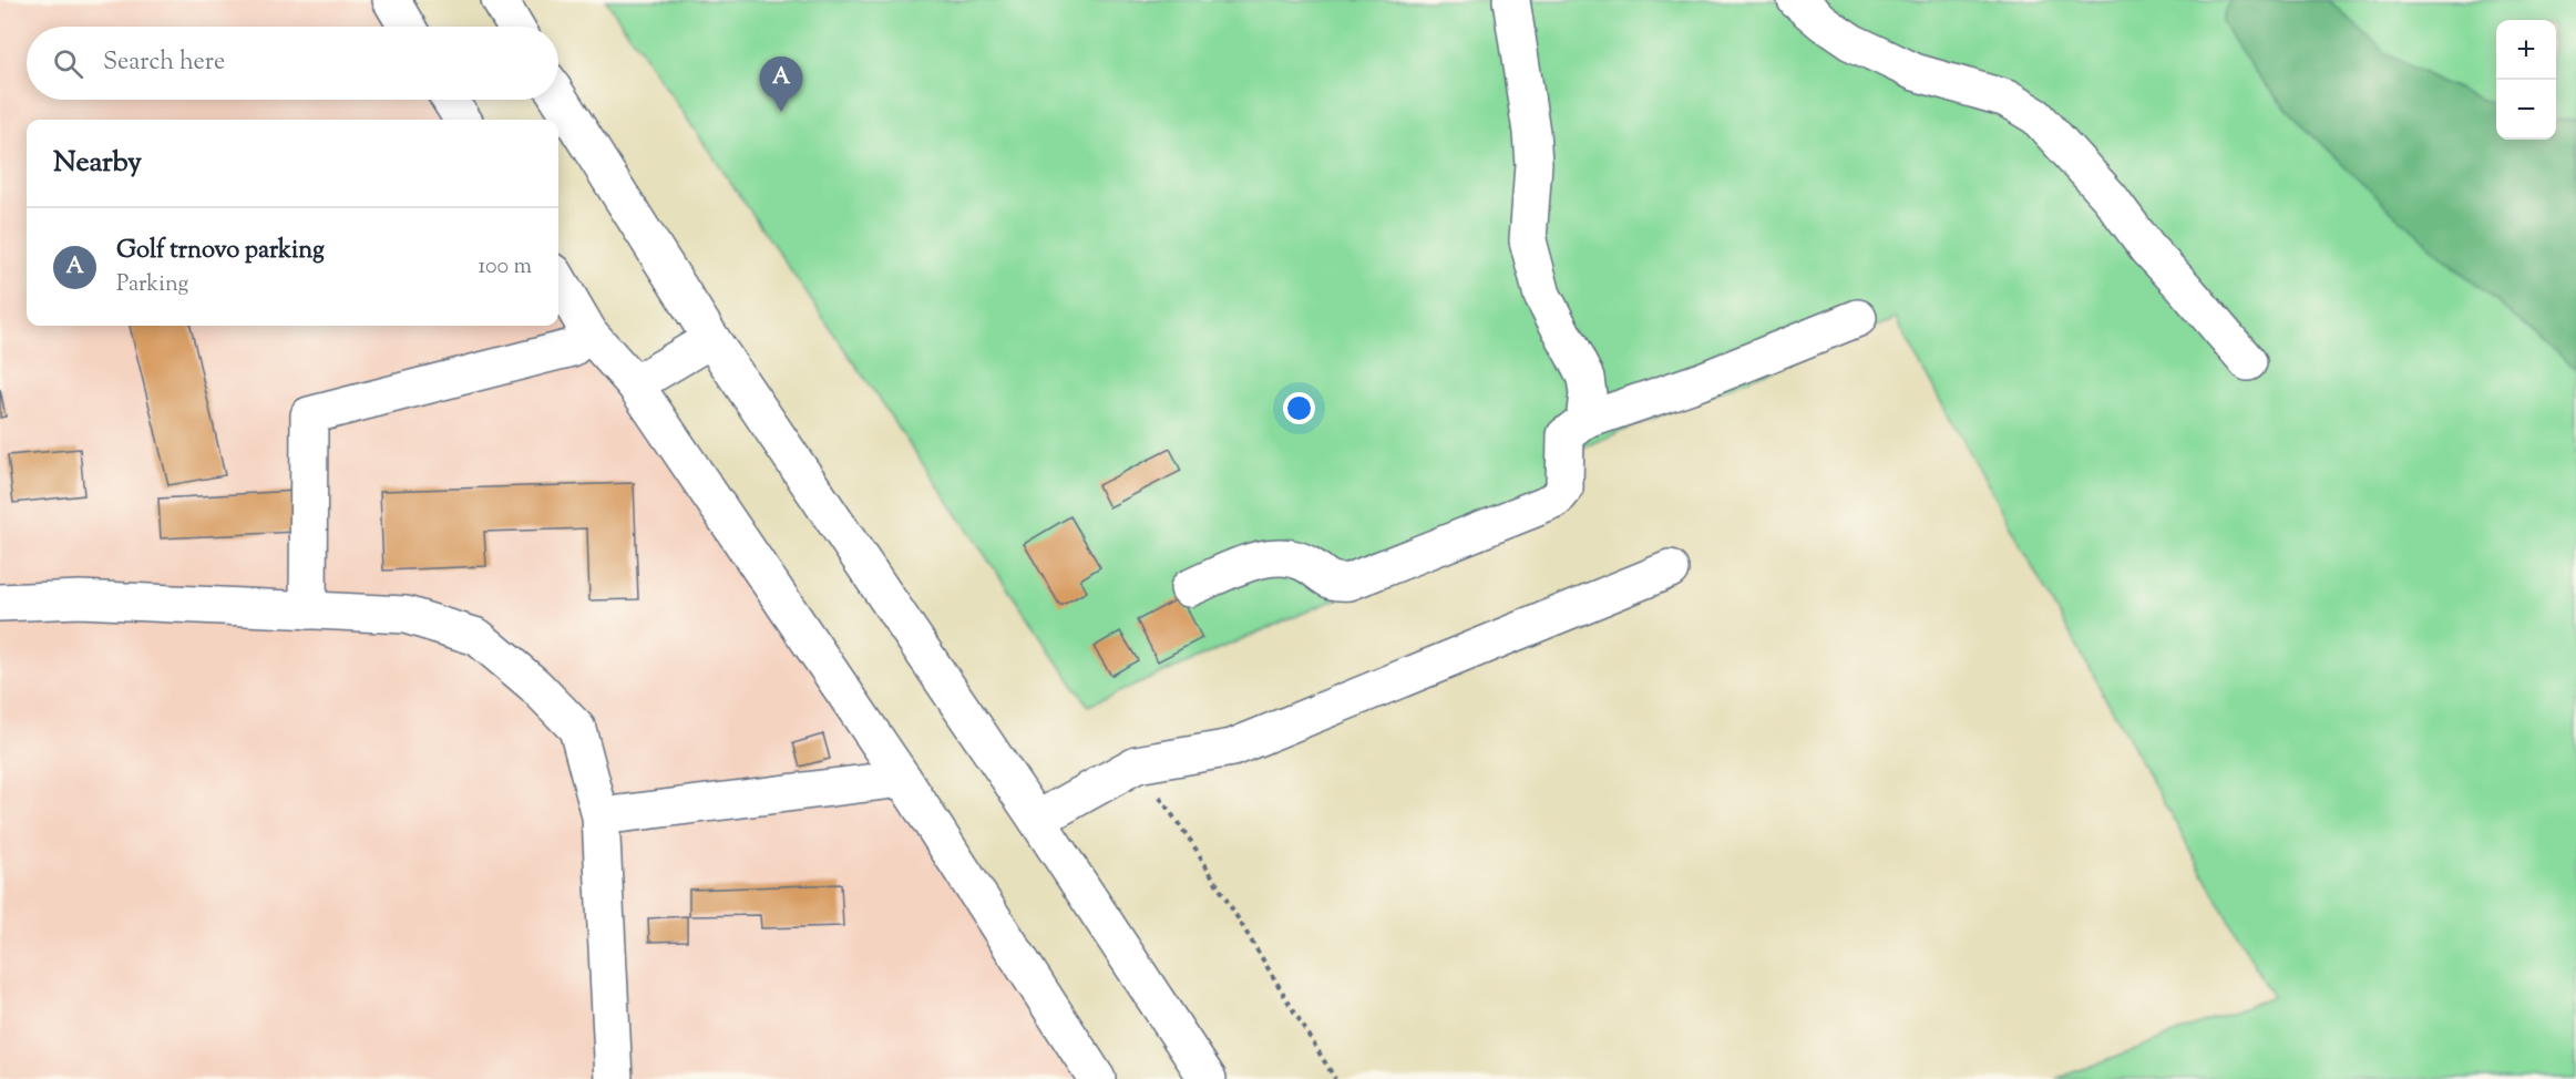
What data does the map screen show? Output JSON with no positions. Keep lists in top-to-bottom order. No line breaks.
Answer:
{"page":{"map_buttons":["+","−"],"search":"Search here","pins":"A","heading":"Nearby","list":[{"mark":"A","name":"Golf trnovo parking","note":"Parking","value":"100 m"}]}}
